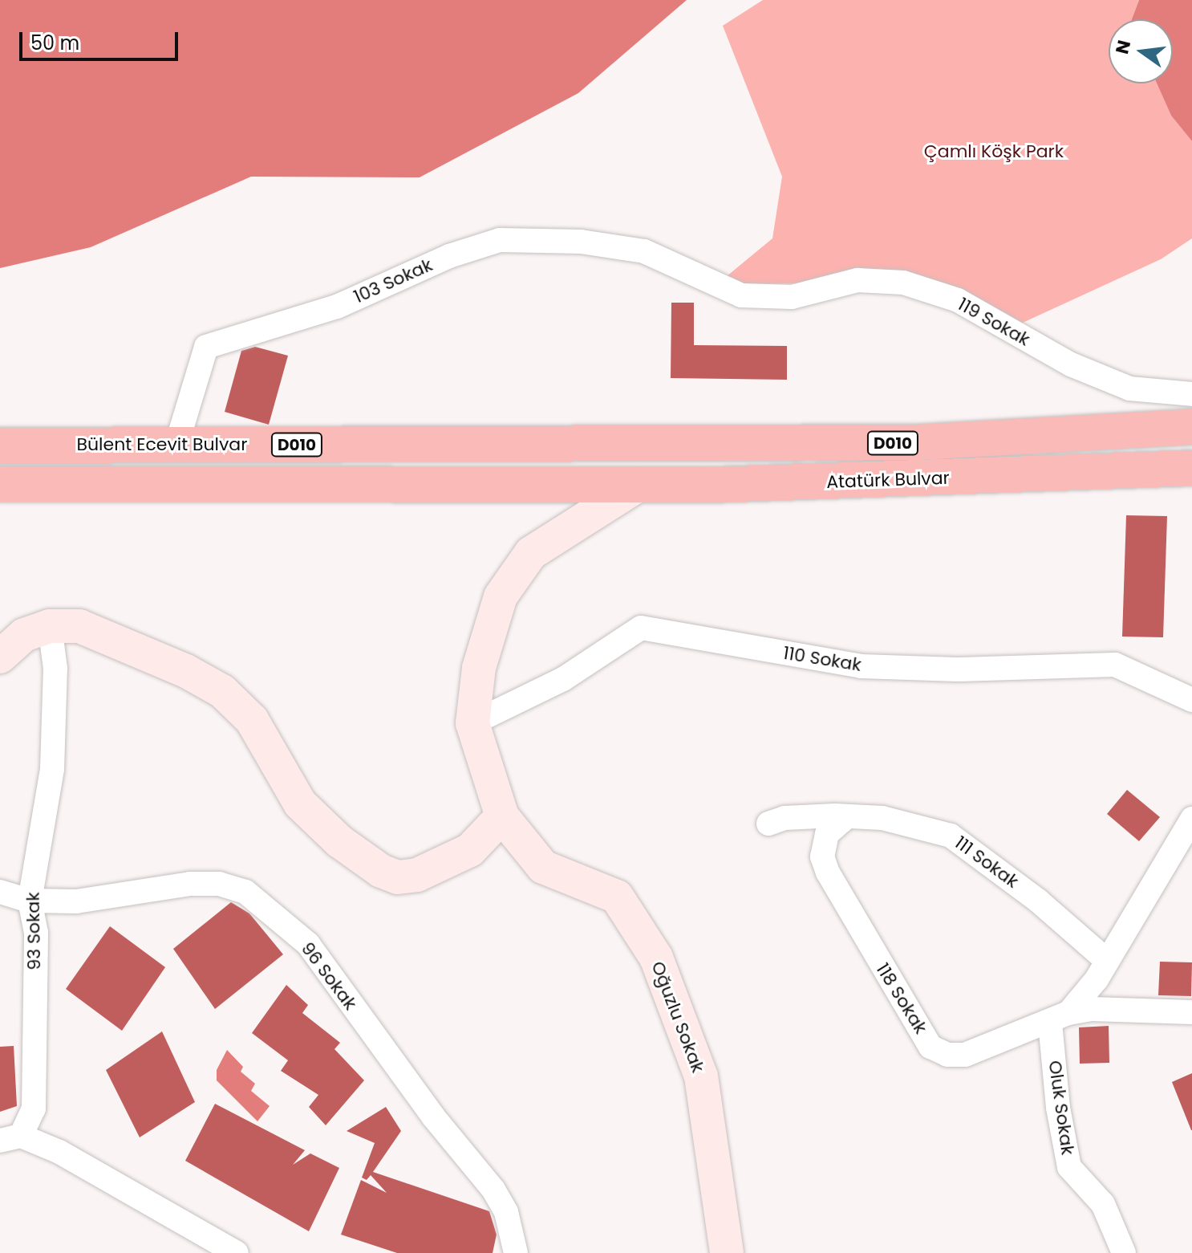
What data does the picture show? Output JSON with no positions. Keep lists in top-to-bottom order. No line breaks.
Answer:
{"streets":{"highway":["D010","Bülent Ecevit Bulvar","Atatürk Bulvar"],"main road":["Oğuzlu Sokak"],"street":["103 Sokak","119 Sokak","110 Sokak","111 Sokak","93 Sokak","96 Sokak","118 Sokak","Oluk Sokak"]},"crossings":[["103 Sokak","119 Sokak"],["103 Sokak","Bülent Ecevit Bulvar"],["Bülent Ecevit Bulvar","Atatürk Bulvar"],["111 Sokak","118 Sokak"],["93 Sokak","96 Sokak"],["118 Sokak","Oluk Sokak"]],"parks":["Çamlı Köşk Park"],"scale_bar":"50 m","north":"left"}
